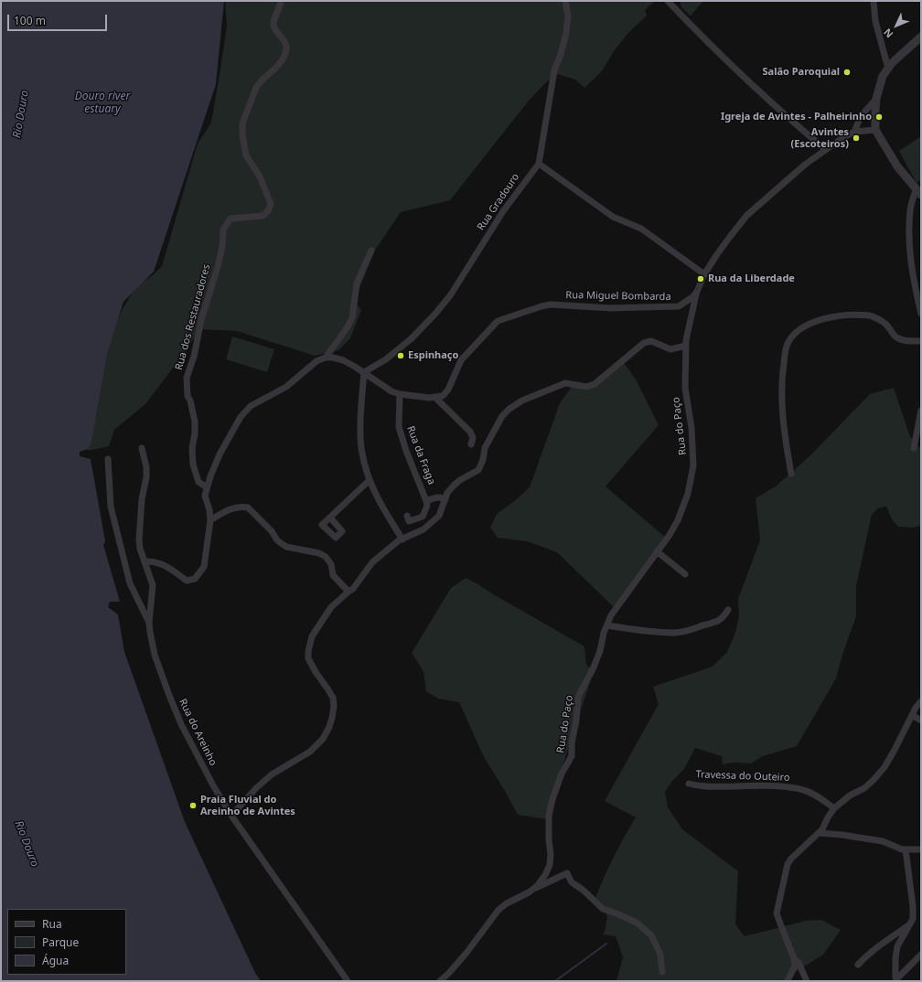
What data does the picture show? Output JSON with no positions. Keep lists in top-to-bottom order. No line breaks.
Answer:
{"streets":{"street":["Rua Gradouro","Rua Miguel Bombarda","Rua dos Restauradores","Rua do Paço","Rua da Fraga","Rua do Areinho","Travessa do Outeiro"]},"crossings":[["Rua Miguel Bombarda","Rua do Paço"]],"water":["Douro river estuary","Rio Douro"],"places":["Salão Paroquial","Igreja de Avintes - Palheirinho","Avintes (Escoteiros)","Rua da Liberdade","Espinhaço","Praia Fluvial do Areinho de Avintes"],"legend":["Rua","Parque","Água"],"scale_bar":"100 m","north":"bottom left"}
